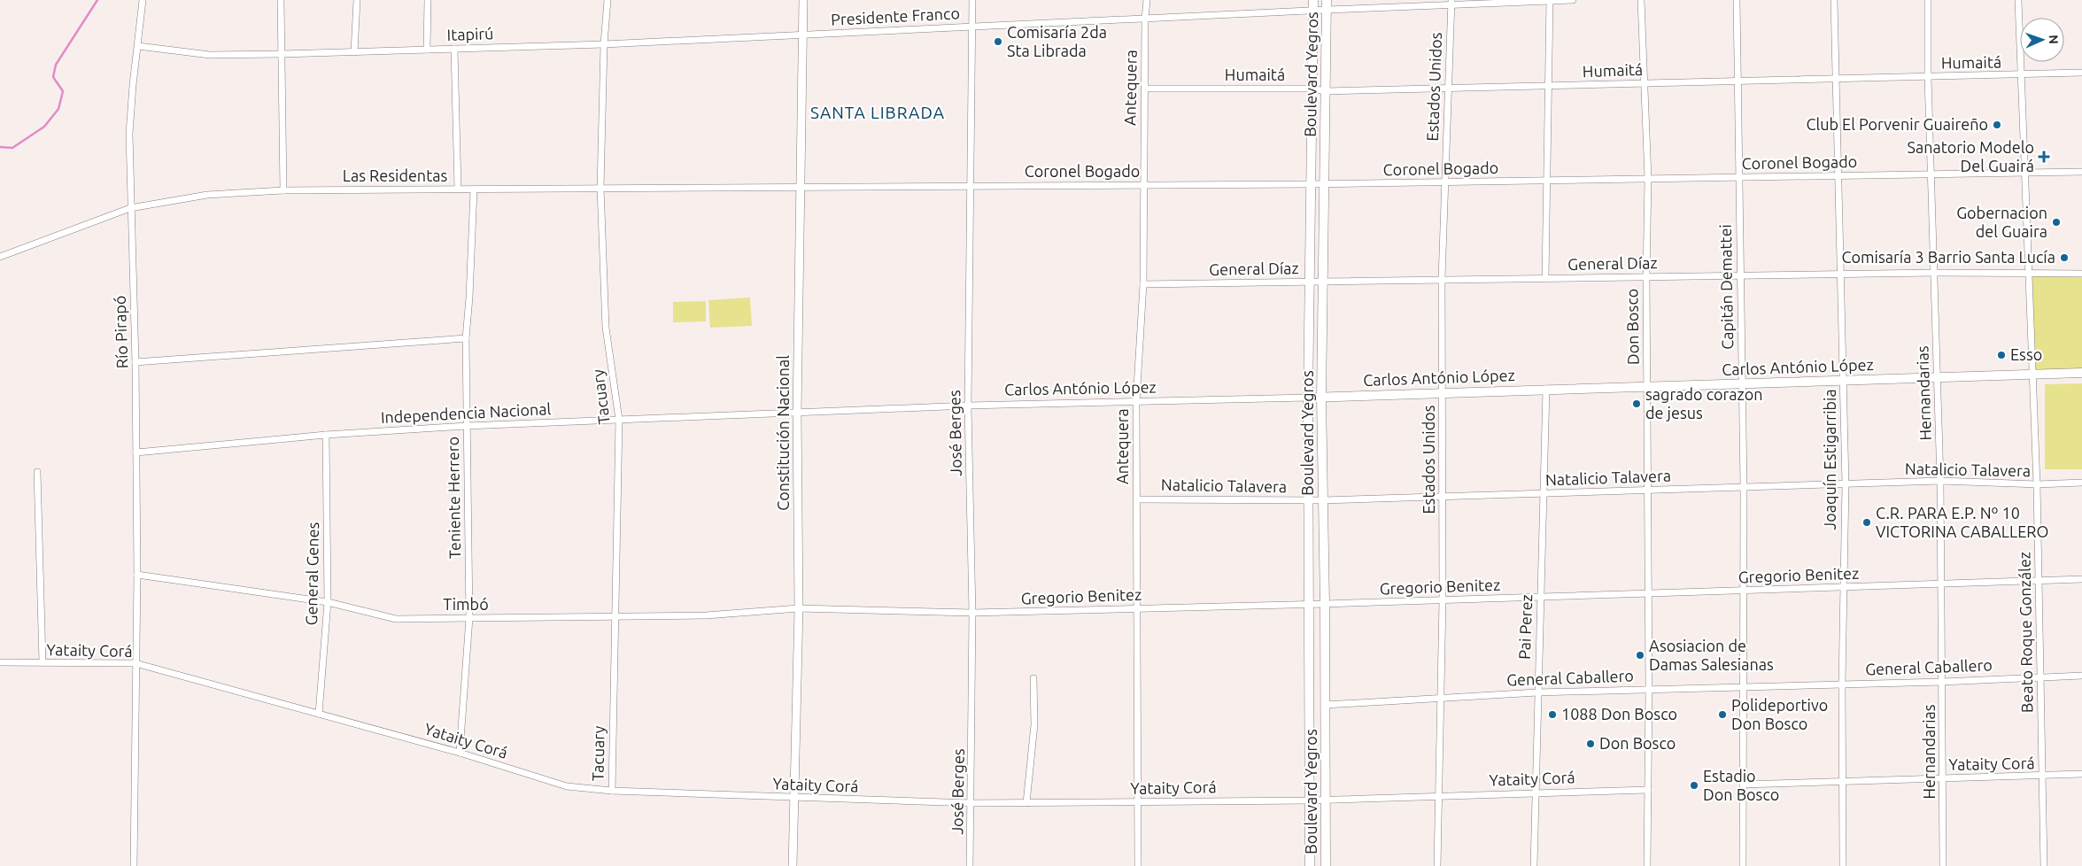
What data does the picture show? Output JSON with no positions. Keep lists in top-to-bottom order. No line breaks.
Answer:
{"streets":{"main road":["Boulevard Yegros","Carlos António López"],"street":["Presidente Franco","Itapirú","Humaitá","Estados Unidos","Antequera","Coronel Bogado","Las Residentas","General Díaz","Capitán Demattei","Don Bosco","Río Pirapó","Hernandarias","Tacuary","Independencia Nacional","Constitución Nacional","José Berges","Joaquín Estigarribia","Natalicio Talavera","Teniente Herrero","General Genes","Gregorio Benitez","Timbó","Pai Perez","Beato Roque González","Yataity Corá","General Caballero"]},"crossings":[["Presidente Franco","Itapirú"],["Presidente Franco","Boulevard Yegros"],["Presidente Franco","Estados Unidos"],["Presidente Franco","Antequera"],["Presidente Franco","Constitución Nacional"],["Presidente Franco","José Berges"],["Itapirú","Río Pirapó"],["Itapirú","Tacuary"],["Itapirú","Constitución Nacional"],["Humaitá","Boulevard Yegros"],["Humaitá","Estados Unidos"],["Humaitá","Antequera"],["Humaitá","Capitán Demattei"],["Humaitá","Don Bosco"],["Humaitá","Hernandarias"],["Humaitá","Joaquín Estigarribia"],["Humaitá","Beato Roque González"],["Boulevard Yegros","Coronel Bogado"],["Boulevard Yegros","General Díaz"],["Boulevard Yegros","Carlos António López"],["Boulevard Yegros","Natalicio Talavera"],["Boulevard Yegros","Gregorio Benitez"],["Boulevard Yegros","Yataity Corá"],["Boulevard Yegros","General Caballero"],["Estados Unidos","Coronel Bogado"],["Estados Unidos","General Díaz"],["Estados Unidos","Carlos António López"],["Estados Unidos","Natalicio Talavera"],["Estados Unidos","Gregorio Benitez"],["Estados Unidos","Yataity Corá"],["Estados Unidos","General Caballero"],["Antequera","Coronel Bogado"],["Antequera","General Díaz"],["Antequera","Carlos António López"],["Antequera","Natalicio Talavera"],["Antequera","Gregorio Benitez"],["Antequera","Yataity Corá"],["Coronel Bogado","Las Residentas"],["Coronel Bogado","Capitán Demattei"],["Coronel Bogado","Don Bosco"],["Coronel Bogado","Hernandarias"],["Coronel Bogado","Constitución Nacional"],["Coronel Bogado","José Berges"],["Coronel Bogado","Joaquín Estigarribia"],["Coronel Bogado","Beato Roque González"],["Las Residentas","Río Pirapó"],["Las Residentas","Tacuary"],["Las Residentas","Constitución Nacional"],["Las Residentas","Teniente Herrero"],["General Díaz","Capitán Demattei"],["General Díaz","Don Bosco"],["General Díaz","Hernandarias"],["General Díaz","Joaquín Estigarribia"],["General Díaz","Beato Roque González"],["Capitán Demattei","Carlos António López"],["Capitán Demattei","Natalicio Talavera"],["Capitán Demattei","Gregorio Benitez"],["Capitán Demattei","Yataity Corá"],["Capitán Demattei","General Caballero"],["Don Bosco","Carlos António López"],["Don Bosco","Natalicio Talavera"],["Don Bosco","Gregorio Benitez"],["Don Bosco","Yataity Corá"],["Don Bosco","General Caballero"],["Río Pirapó","Independencia Nacional"],["Río Pirapó","Timbó"],["Río Pirapó","Yataity Corá"],["Carlos António López","Hernandarias"],["Carlos António López","Independencia Nacional"],["Carlos António López","Constitución Nacional"],["Carlos António López","José Berges"],["Carlos António López","Joaquín Estigarribia"],["Carlos António López","Pai Perez"],["Carlos António López","Beato Roque González"],["Hernandarias","Natalicio Talavera"],["Hernandarias","Gregorio Benitez"],["Hernandarias","Yataity Corá"],["Hernandarias","General Caballero"],["Tacuary","Independencia Nacional"],["Tacuary","Timbó"],["Tacuary","Yataity Corá"],["Independencia Nacional","Constitución Nacional"],["Independencia Nacional","Teniente Herrero"],["Independencia Nacional","General Genes"],["Constitución Nacional","Gregorio Benitez"],["Constitución Nacional","Timbó"],["Constitución Nacional","Yataity Corá"],["José Berges","Gregorio Benitez"],["José Berges","Yataity Corá"],["Joaquín Estigarribia","Natalicio Talavera"],["Joaquín Estigarribia","Gregorio Benitez"],["Joaquín Estigarribia","Yataity Corá"],["Joaquín Estigarribia","General Caballero"],["Natalicio Talavera","Pai Perez"],["Natalicio Talavera","Beato Roque González"],["Teniente Herrero","Timbó"],["Teniente Herrero","Yataity Corá"],["General Genes","Timbó"],["General Genes","Yataity Corá"],["Gregorio Benitez","Timbó"],["Gregorio Benitez","Pai Perez"],["Gregorio Benitez","Beato Roque González"],["Pai Perez","Yataity Corá"],["Pai Perez","General Caballero"],["Beato Roque González","Yataity Corá"],["Beato Roque González","General Caballero"]],"districts":["SANTA LIBRADA"],"places":{"other":["Comisaría 2da Sta Librada","Club El Porvenir Guaireño","Gobernacion del Guaira","Comisaría 3 Barrio Santa Lucía","Esso","sagrado corazon de jesus","C.R. PARA E.P. Nº 10 VICTORINA CABALLERO","Asosiacion de Damas Salesianas","1088 Don Bosco","Polideportivo Don Bosco","Don Bosco","Estadio Don Bosco"],"health":["Sanatorio Modelo Del Guairá"]},"north":"right"}
